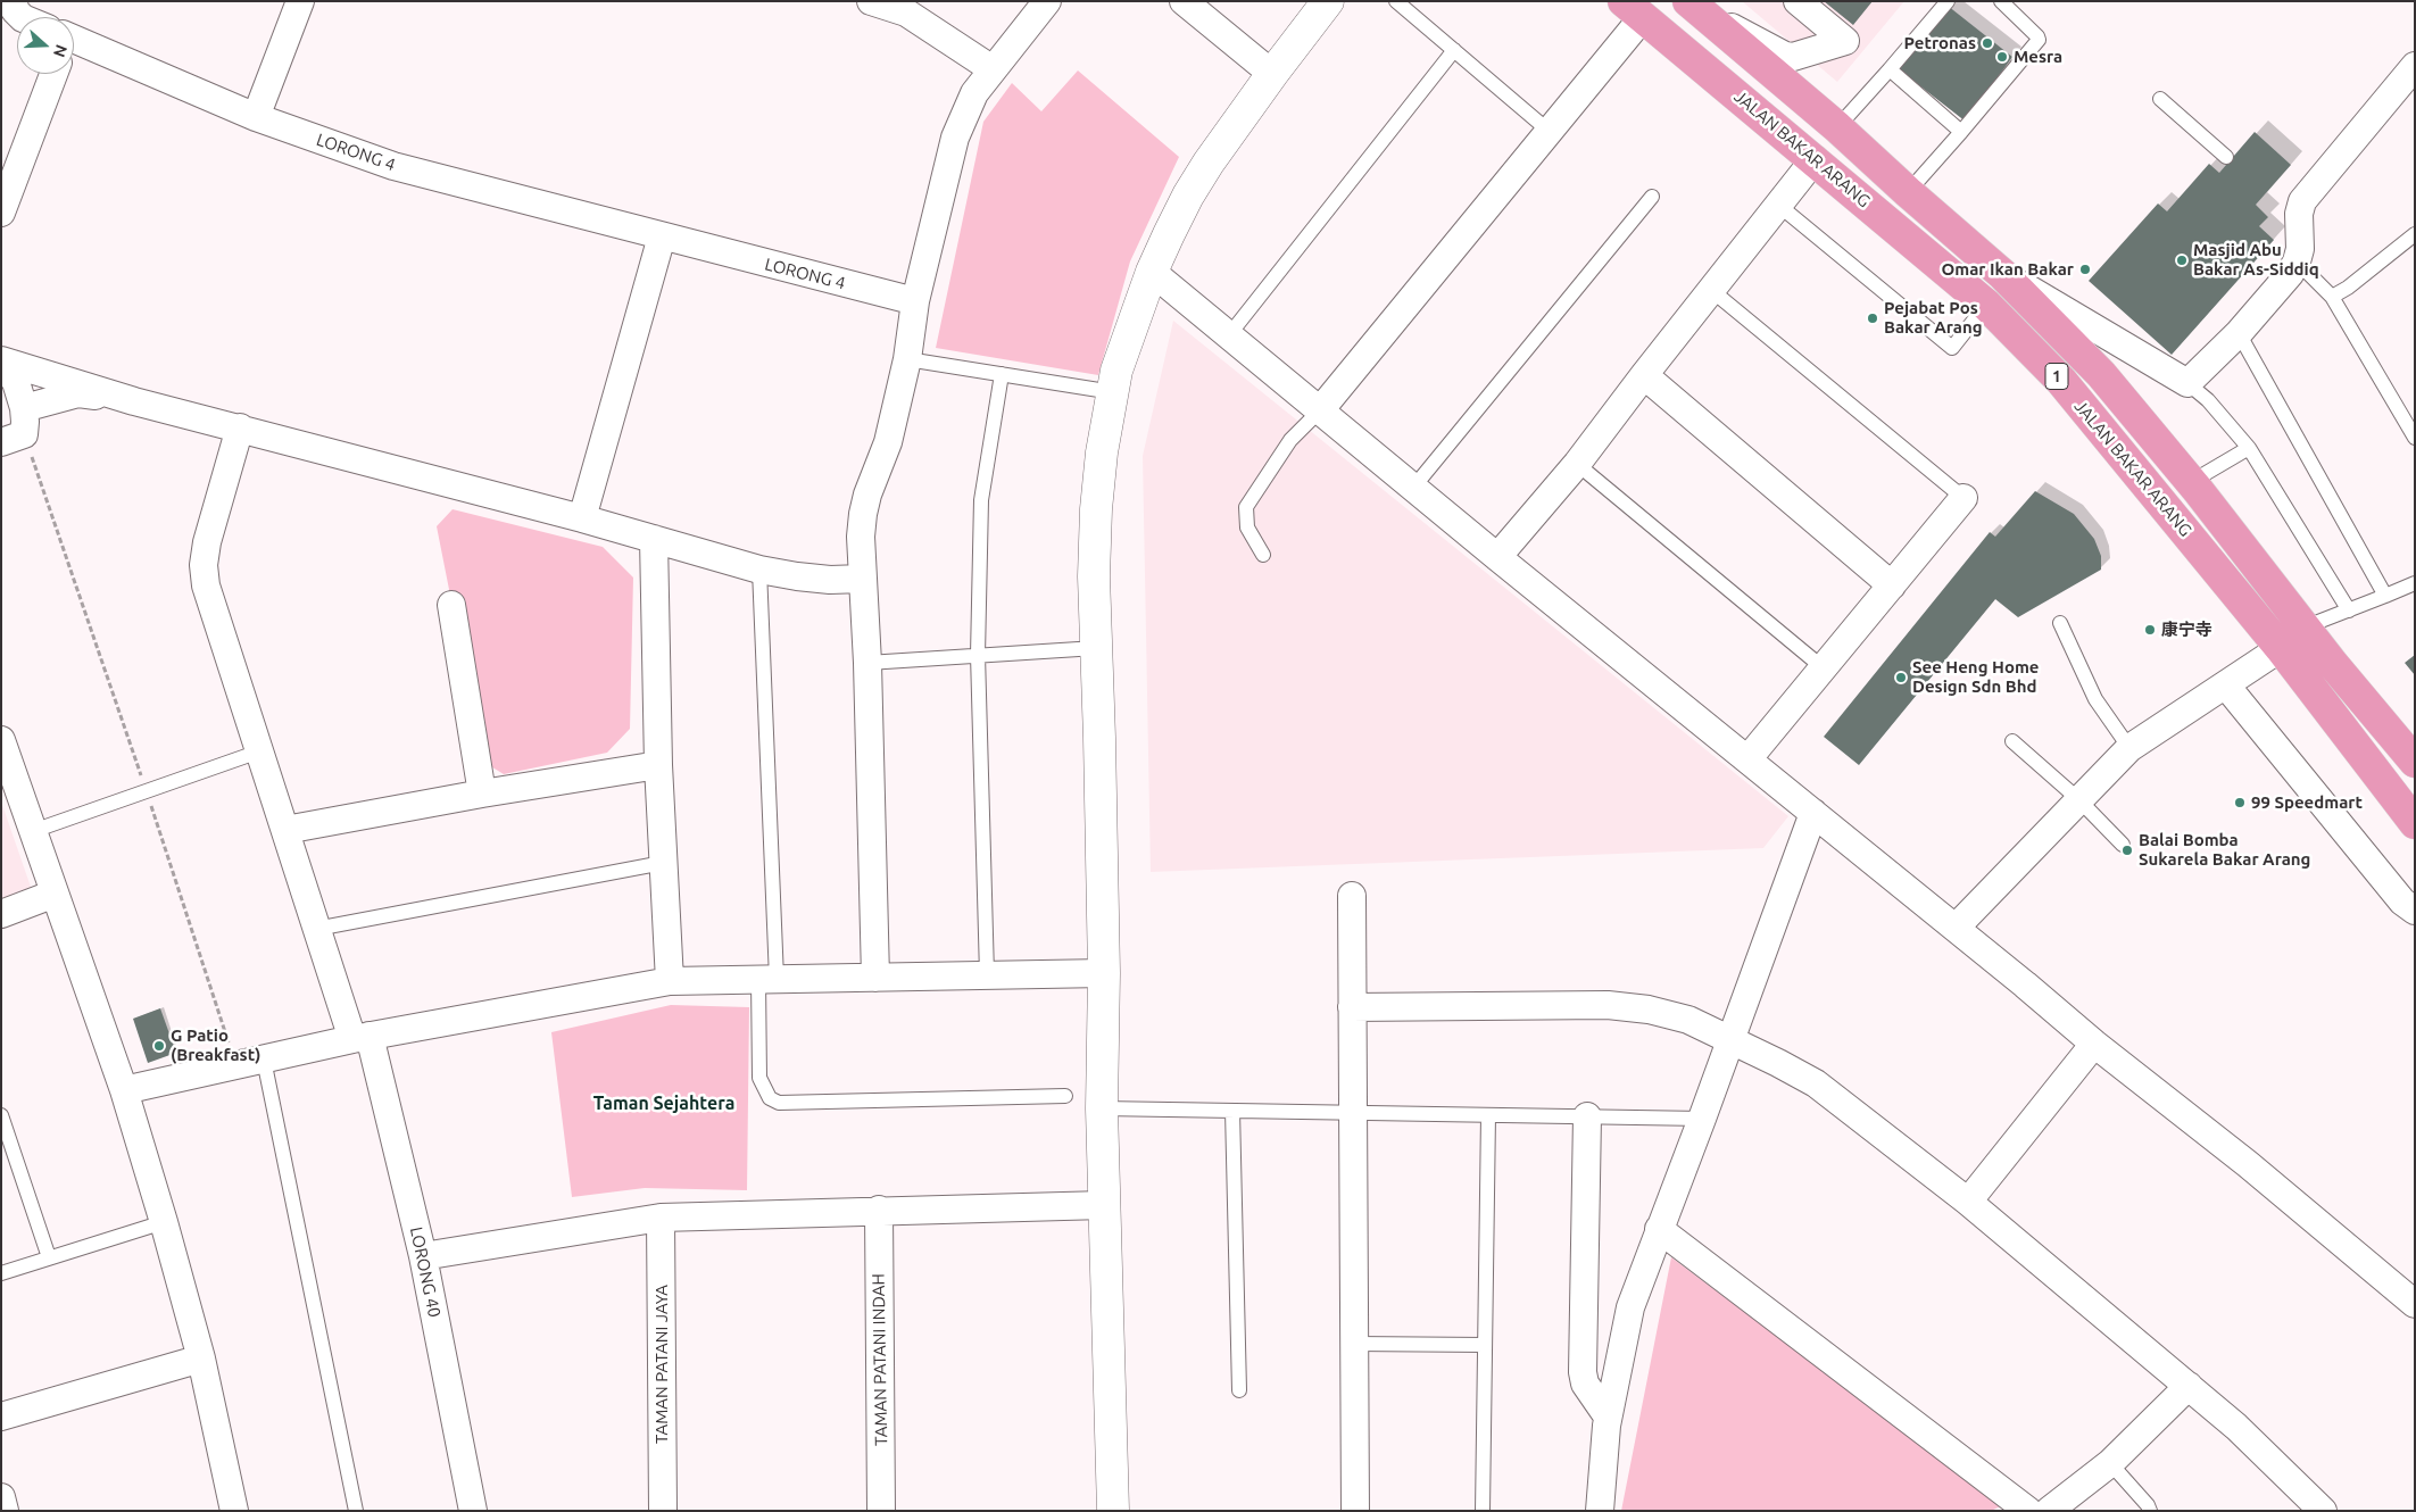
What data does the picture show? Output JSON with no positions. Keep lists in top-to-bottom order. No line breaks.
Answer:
{"streets":{"main road":["JALAN BAKAR ARANG","1"],"street":["LORONG 4","LORONG 40","TAMAN PATANI INDAH","TAMAN PATANI JAYA"]},"districts":["Taman Sejahtera"],"places":["Petronas","Mesra","Masjid Abu Bakar As-Siddiq","Omar Ikan Bakar","Pejabat Pos Bakar Arang","康宁寺","See Heng Home Design Sdn Bhd","99 Speedmart","Balai Bomba Sukarela Bakar Arang","G Patio (Breakfast)"],"north":"right"}
